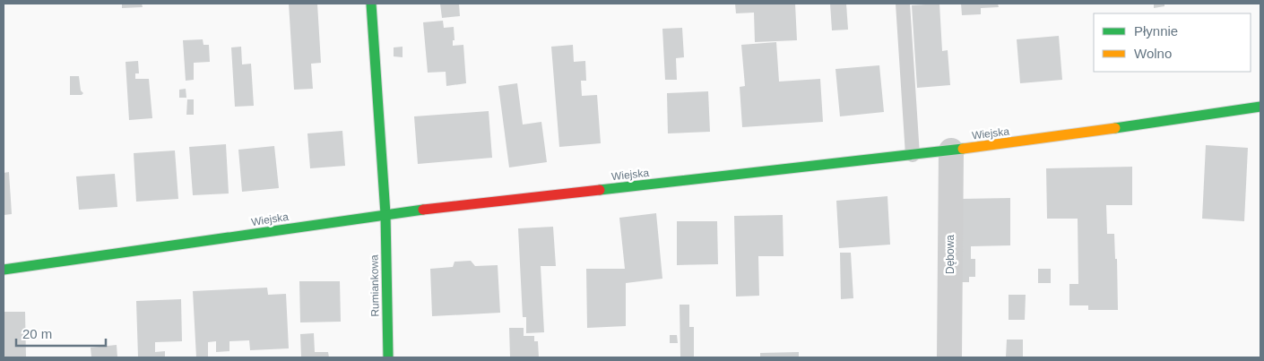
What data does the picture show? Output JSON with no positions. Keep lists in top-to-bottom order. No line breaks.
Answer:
{"streets":{"street":["Wiejska","Dębowa","Rumiankowa"]},"crossings":[["Wiejska","Dębowa"],["Wiejska","Rumiankowa"]],"legend":["Płynnie","Wolno"],"scale_bar":"20 m"}
